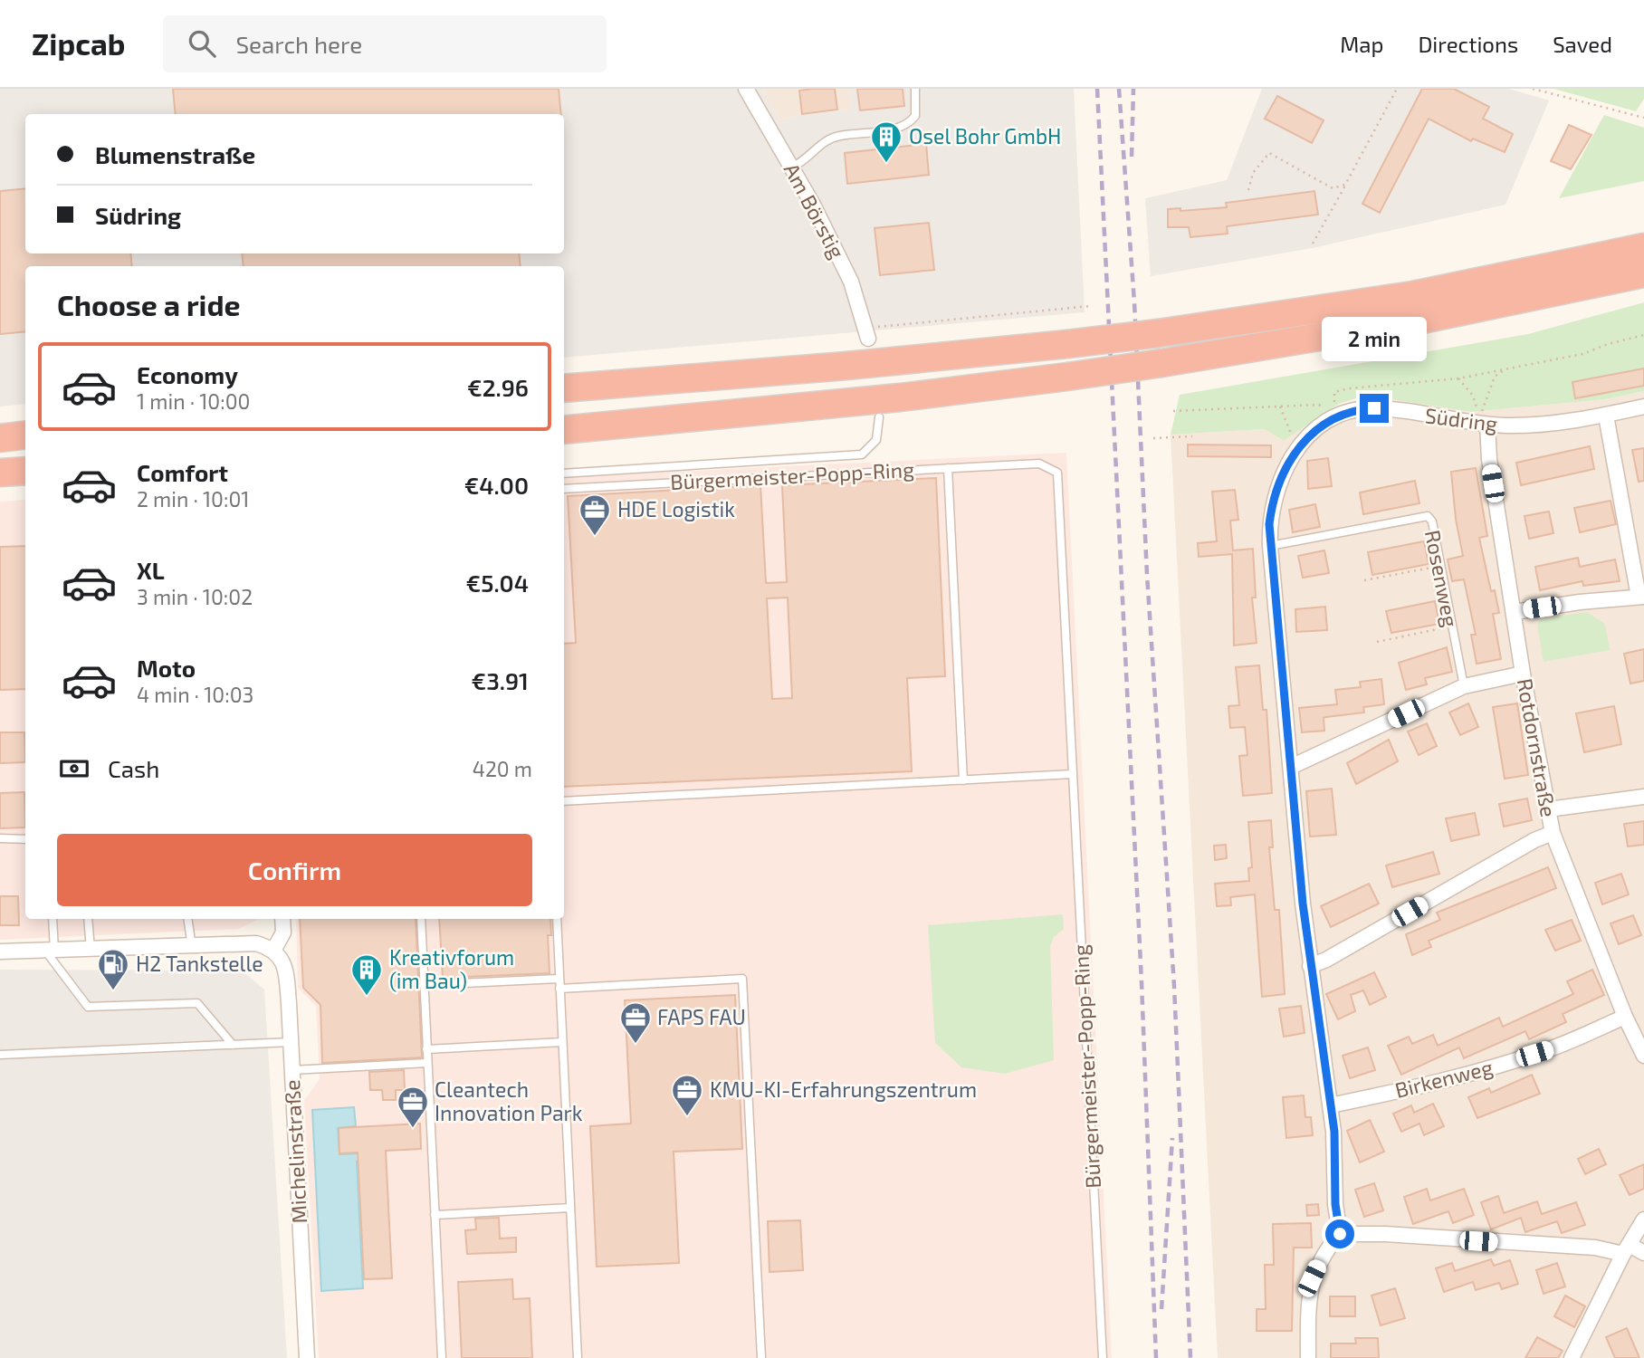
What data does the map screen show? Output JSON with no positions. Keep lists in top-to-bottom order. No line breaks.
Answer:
{"streets":{"street":["Am Börstig","Südring","Rotdornstraße","Birkenweg","Michelinstraße"],"lane":["Bürgermeister-Popp-Ring","Rosenweg"]},"crossings":[["Südring","Rotdornstraße"],["Rotdornstraße","Birkenweg"]],"places":{"building":["Osel Bohr GmbH","Kreativforum (im Bau)"],"office":["HDE Logistik","FAPS FAU","KMU-KI-Erfahrungszentrum","Cleantech Innovation Park"],"fuel station":["H2 Tankstelle"]},"page":{"header":"Zipcab","search":"Search here","nav":["Map","Directions","Saved"],"banner":["Blumenstraße","Südring"],"heading":"Choose a ride","bubble":"2 min","list":[{"name":"Economy","note":"1 min · 10:00","value":"€2.96"},{"name":"Comfort","note":"2 min · 10:01","value":"€4.00"},{"name":"XL","note":"3 min · 10:02","value":"€5.04"},{"name":"Moto","note":"4 min · 10:03","value":"€3.91"}],"pay":["Cash","420 m"],"buttons":"Confirm"}}
